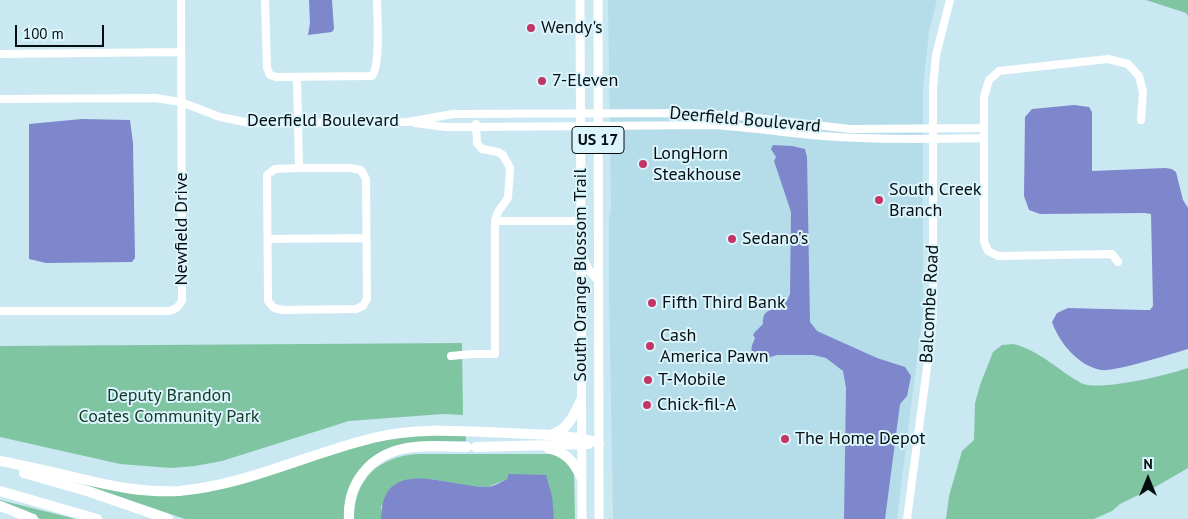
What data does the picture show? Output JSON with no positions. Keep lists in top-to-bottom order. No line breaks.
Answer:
{"streets":{"main road":["US 17","South Orange Blossom Trail"],"street":["Deerfield Boulevard","Newfield Drive","Balcombe Road"]},"crossings":[["Deerfield Boulevard","Newfield Drive"],["Deerfield Boulevard","South Orange Blossom Trail"],["Deerfield Boulevard","Balcombe Road"]],"parks":["Deputy Brandon Coates Community Park"],"places":["Wendy's","7-Eleven","LongHorn Steakhouse","South Creek Branch","Sedano's","Fifth Third Bank","Cash America Pawn","T-Mobile","Chick-fil-A","The Home Depot"],"scale_bar":"100 m","north":"top"}
